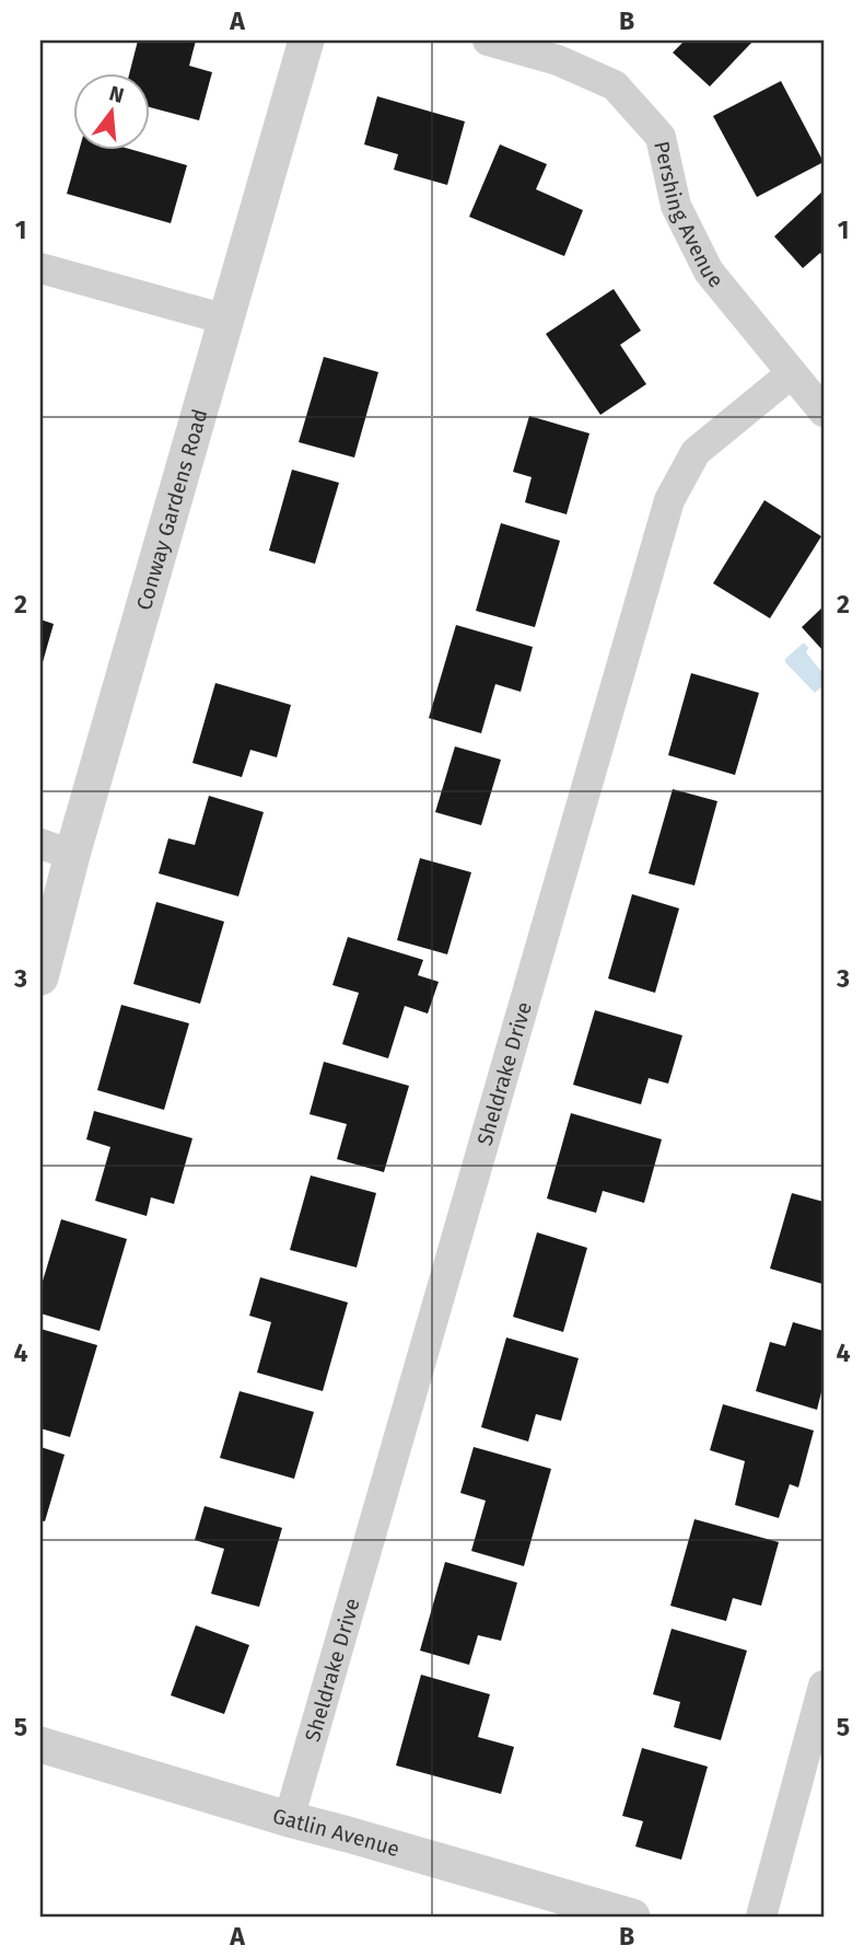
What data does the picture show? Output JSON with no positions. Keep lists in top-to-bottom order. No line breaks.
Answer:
{"streets":{"street":["Pershing Avenue","Conway Gardens Road","Sheldrake Drive","Gatlin Avenue"]},"crossings":[["Pershing Avenue","Sheldrake Drive"],["Sheldrake Drive","Gatlin Avenue"]],"north":"top","grid":{"columns":["A","B"],"rows":["1","2","3","4","5"]}}
